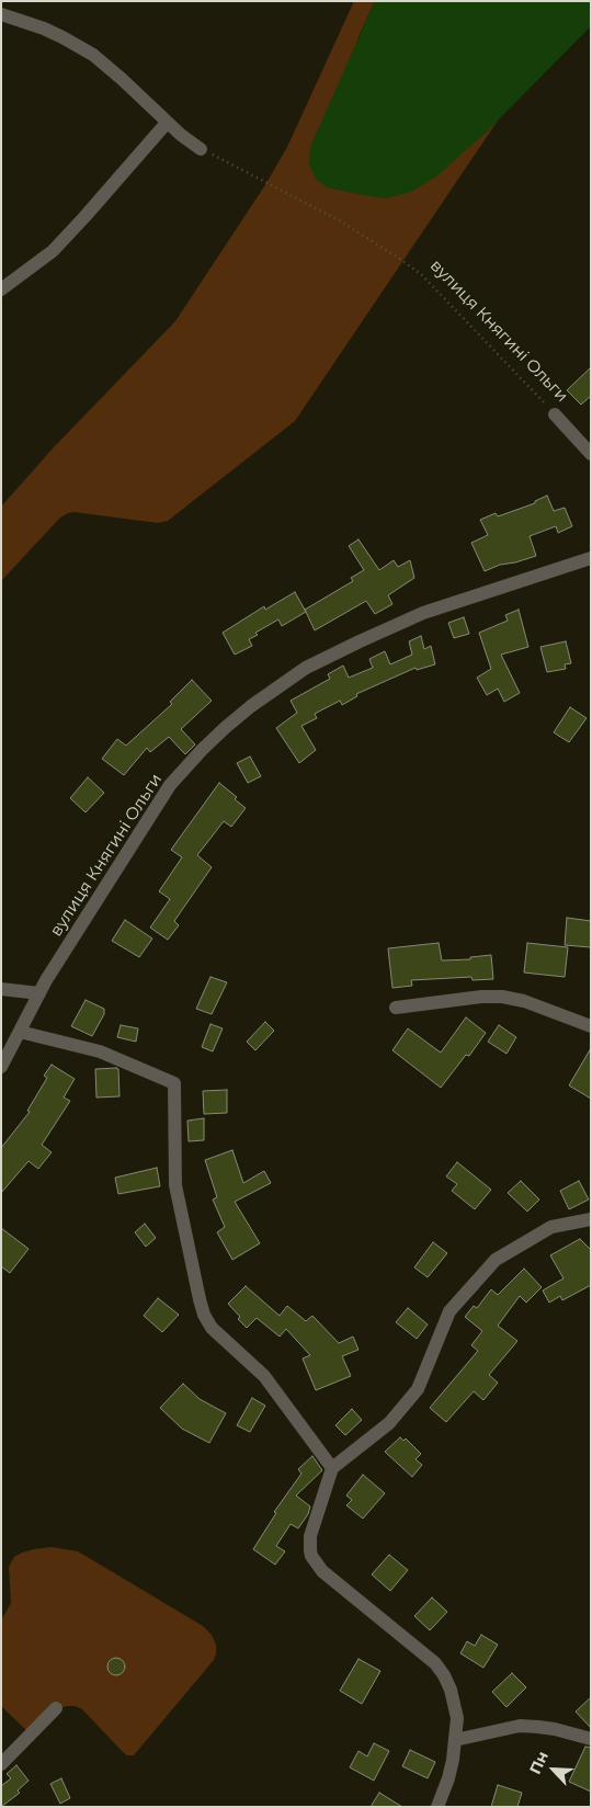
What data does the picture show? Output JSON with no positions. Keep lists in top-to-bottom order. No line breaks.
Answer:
{"streets":{"street":["вулиця Княгині Ольги"]},"north":"top left"}
